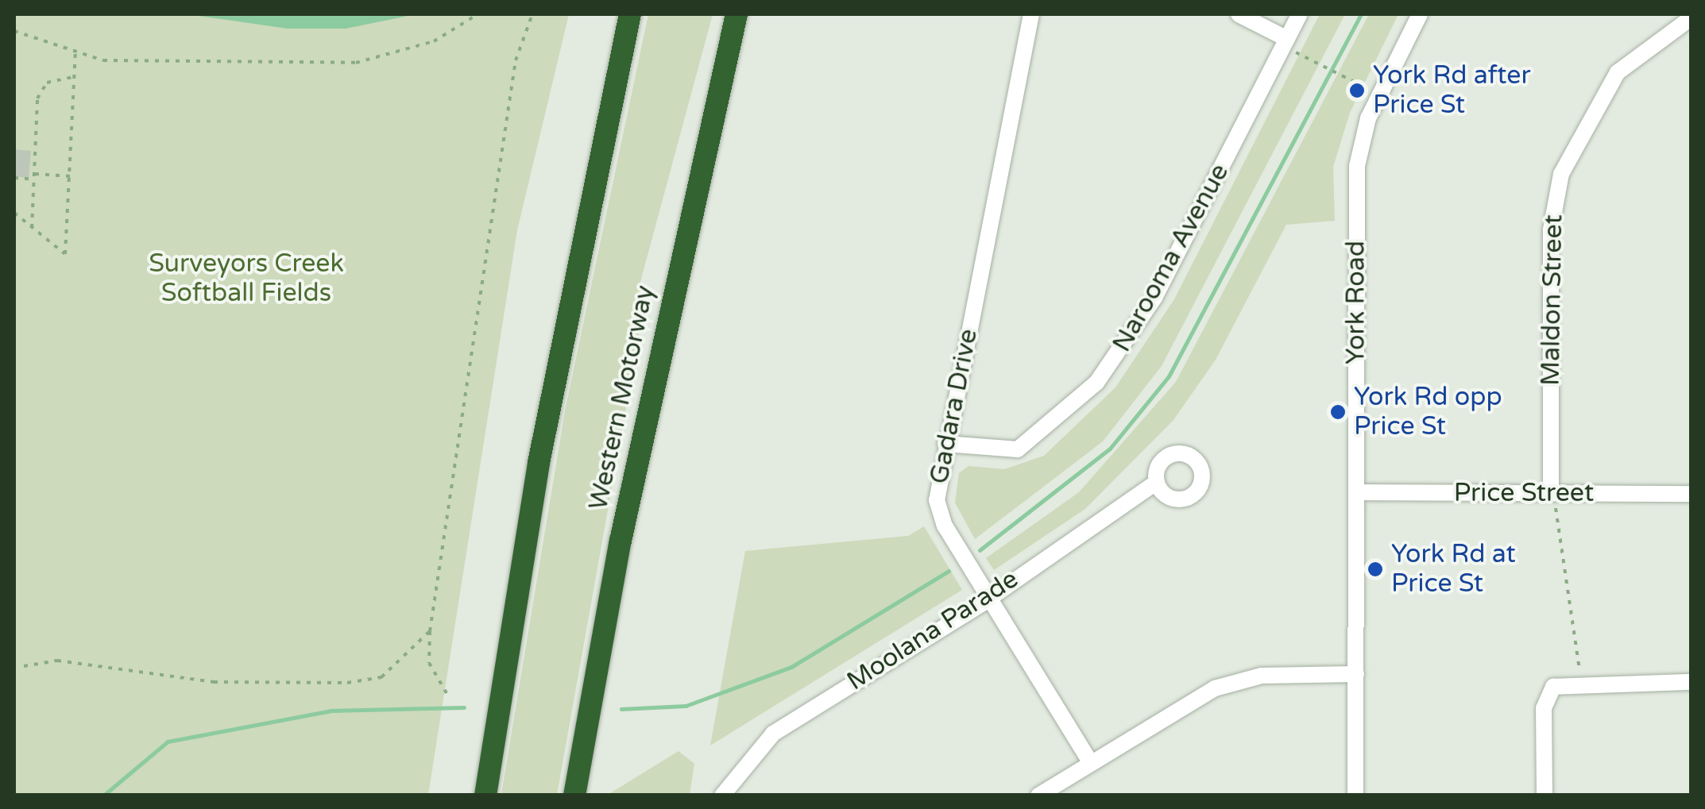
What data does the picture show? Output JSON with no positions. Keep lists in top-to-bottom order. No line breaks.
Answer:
{"streets":{"highway":["Western Motorway"],"street":["Narooma Avenue","Maldon Street","York Road","Gadara Drive","Price Street","Moolana Parade"]},"crossings":[["Narooma Avenue","Gadara Drive"],["Maldon Street","Price Street"],["York Road","Price Street"],["Gadara Drive","Moolana Parade"]],"parks":["Surveyors Creek Softball Fields"],"places":["York Rd after Price St","York Rd opp Price St","York Rd at Price St"]}
